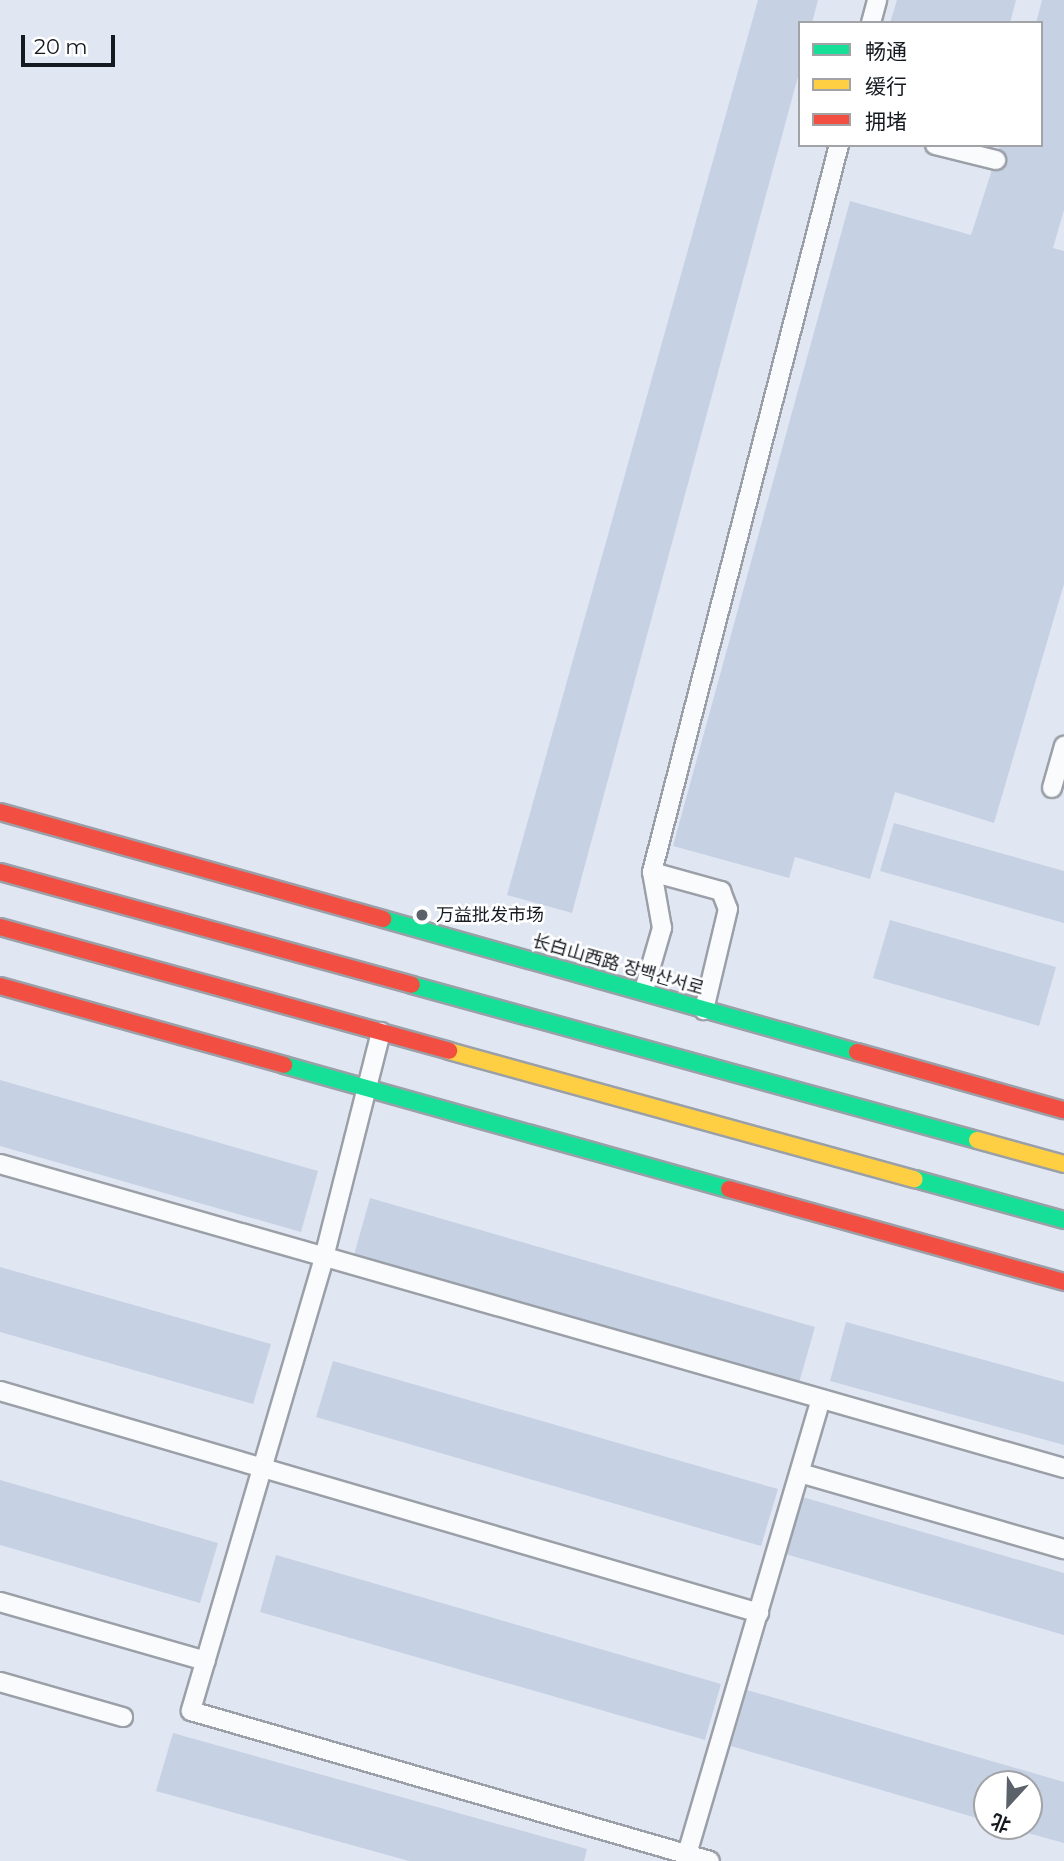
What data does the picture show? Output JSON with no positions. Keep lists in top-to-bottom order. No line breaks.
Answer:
{"streets":{"street":["长白山西路 장백산서로"]},"places":["万益批发市场"],"legend":["畅通","缓行","拥堵"],"scale_bar":"20 m","north":"bottom"}
